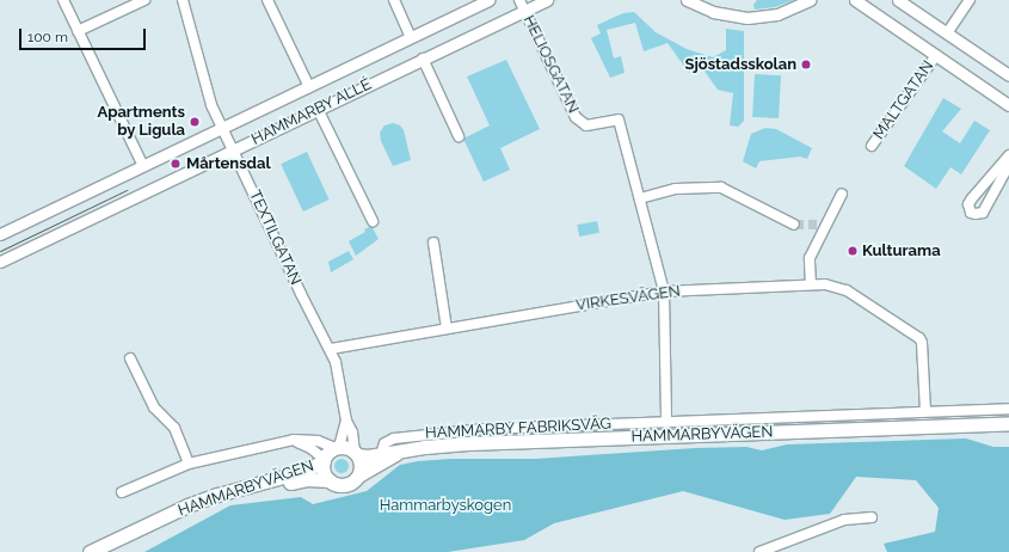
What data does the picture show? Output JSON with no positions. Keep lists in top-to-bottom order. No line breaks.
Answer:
{"streets":{"main road":["HAMMARBYVÄGEN"],"street":["HELIOSGATAN","MALTGATAN","HAMMARBY ALLÉ","TEXTILGATAN","VIRKESVÄGEN","HAMMARBY FABRIKSVÄG"]},"crossings":[["HELIOSGATAN","HAMMARBY ALLÉ"],["HELIOSGATAN","VIRKESVÄGEN"],["HELIOSGATAN","HAMMARBY FABRIKSVÄG"],["HAMMARBY ALLÉ","TEXTILGATAN"],["TEXTILGATAN","VIRKESVÄGEN"],["TEXTILGATAN","HAMMARBYVÄGEN"],["VIRKESVÄGEN","HAMMARBY FABRIKSVÄG"],["HAMMARBY FABRIKSVÄG","HAMMARBYVÄGEN"]],"parks":["Hammarbyskogen"],"places":["Sjöstadsskolan","Apartments by Ligula","Mårtensdal","Kulturama"],"scale_bar":"100 m"}
